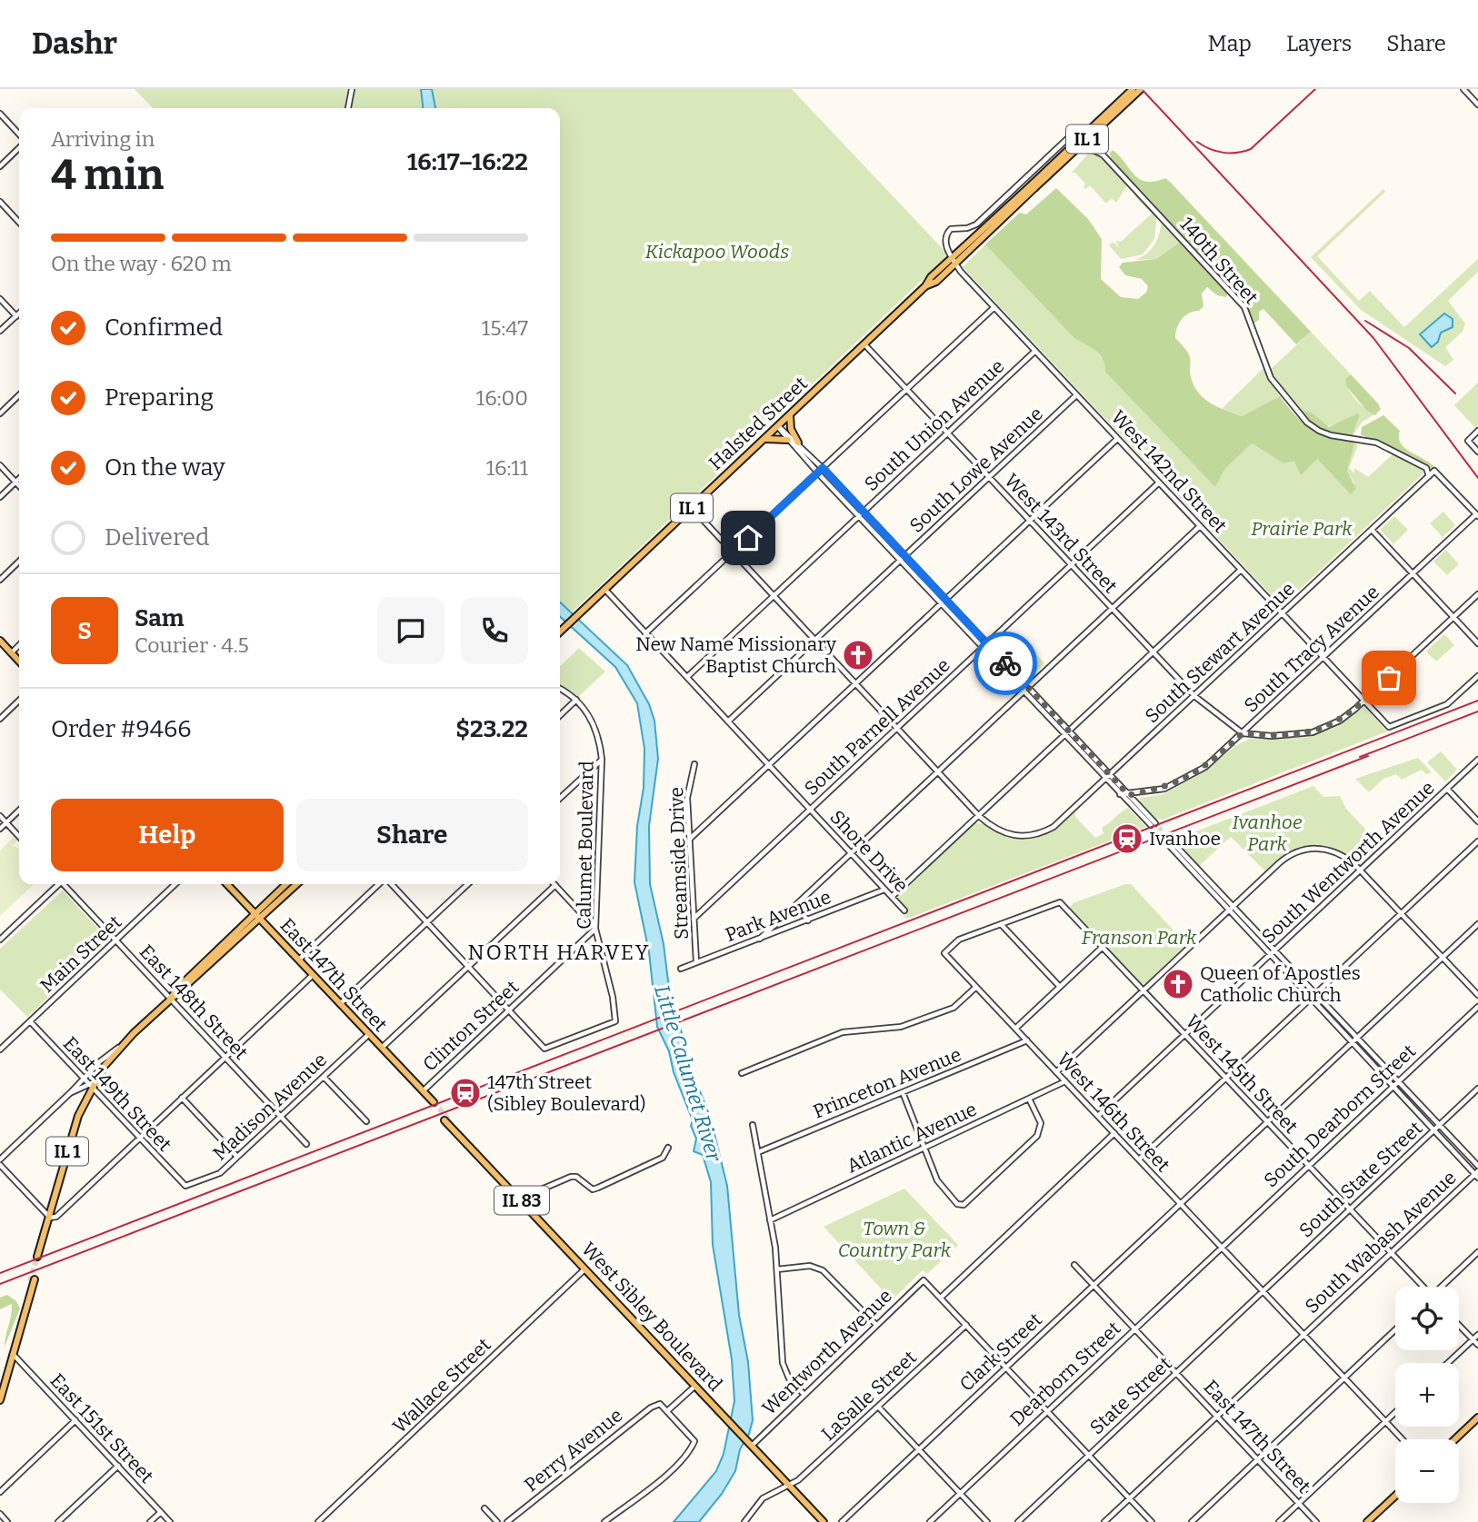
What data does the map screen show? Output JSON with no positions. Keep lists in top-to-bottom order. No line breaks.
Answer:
{"streets":{"main road":["IL 1","Halsted Street","East 147th Street","IL 83","West Sibley Boulevard"],"street":["140th Street","South Union Avenue","South Lowe Avenue","West 142nd Street","West 143rd Street","South Tracy Avenue","South Stewart Avenue","South Parnell Avenue","Calumet Boulevard","Shore Drive","South Wentworth Avenue","Streamside Drive","Park Avenue","Main Street","East 148th Street","Clinton Street","West 145th Street","Princeton Avenue","East 149th Street","Madison Avenue","West 146th Street","South Dearborn Street","Atlantic Avenue","South State Street","South Wabash Avenue","Wentworth Avenue","Clark Street","Dearborn Street","Wallace Street","LaSalle Street","State Street","East 151st Street","Perry Avenue"]},"crossings":[["IL 1","East 147th Street"],["IL 1","East 148th Street"],["IL 1","East 149th Street"],["140th Street","Halsted Street"],["140th Street","West 142nd Street"],["140th Street","South Stewart Avenue"],["Halsted Street","West 142nd Street"],["Halsted Street","West 143rd Street"],["Halsted Street","Shore Drive"],["South Union Avenue","West 142nd Street"],["South Union Avenue","West 143rd Street"],["South Union Avenue","Shore Drive"],["South Lowe Avenue","West 142nd Street"],["South Lowe Avenue","West 143rd Street"],["South Lowe Avenue","Shore Drive"],["West 142nd Street","South Tracy Avenue"],["West 142nd Street","South Stewart Avenue"],["West 142nd Street","South Parnell Avenue"],["West 143rd Street","South Tracy Avenue"],["West 143rd Street","South Stewart Avenue"],["West 143rd Street","South Parnell Avenue"],["South Tracy Avenue","South Stewart Avenue"],["South Parnell Avenue","Shore Drive"],["South Parnell Avenue","Streamside Drive"],["Calumet Boulevard","Clinton Street"],["Shore Drive","Park Avenue"],["South Wentworth Avenue","West 145th Street"],["South Wentworth Avenue","West 146th Street"],["Streamside Drive","Park Avenue"],["Main Street","East 148th Street"],["Main Street","East 149th Street"],["East 147th Street","Clinton Street"],["East 147th Street","Madison Avenue"],["East 147th Street","South Wabash Avenue"],["East 147th Street","Clark Street"],["East 147th Street","Dearborn Street"],["East 147th Street","State Street"],["East 148th Street","Madison Avenue"],["West 145th Street","West 146th Street"],["West 145th Street","South Dearborn Street"],["West 145th Street","South State Street"],["West 145th Street","South Wabash Avenue"],["West 145th Street","Clark Street"],["Princeton Avenue","West 146th Street"],["East 149th Street","Madison Avenue"],["West 146th Street","South Dearborn Street"],["West 146th Street","Atlantic Avenue"],["West 146th Street","South State Street"],["West 146th Street","South Wabash Avenue"],["West 146th Street","Clark Street"],["West 146th Street","Dearborn Street"],["West 146th Street","State Street"],["South Dearborn Street","Dearborn Street"],["South State Street","State Street"],["West Sibley Boulevard","Wentworth Avenue"],["West Sibley Boulevard","Wallace Street"],["West Sibley Boulevard","LaSalle Street"]],"districts":["NORTH HARVEY"],"water":["Little Calumet River"],"parks":["Kickapoo Woods","Prairie Park","Ivanhoe Park","Franson Park","Town & Country Park"],"places":{"church":["New Name Missionary Baptist Church","Queen of Apostles Catholic Church"],"station":["Ivanhoe","147th Street (Sibley Boulevard)"]},"page":{"header":"Dashr","nav":["Map","Layers","Share"],"heading":["4 min","Arriving in","16:17–16:22"],"panel":["Sam","Courier · 4.5","Order #9466","$23.22"],"bar":"On the way · 620 m","list":[["Confirmed","15:47"],["Preparing","16:00"],["On the way","16:11"],"Delivered"],"round":"S","buttons":["Help","Share"],"map_buttons":["+","−"]}}
